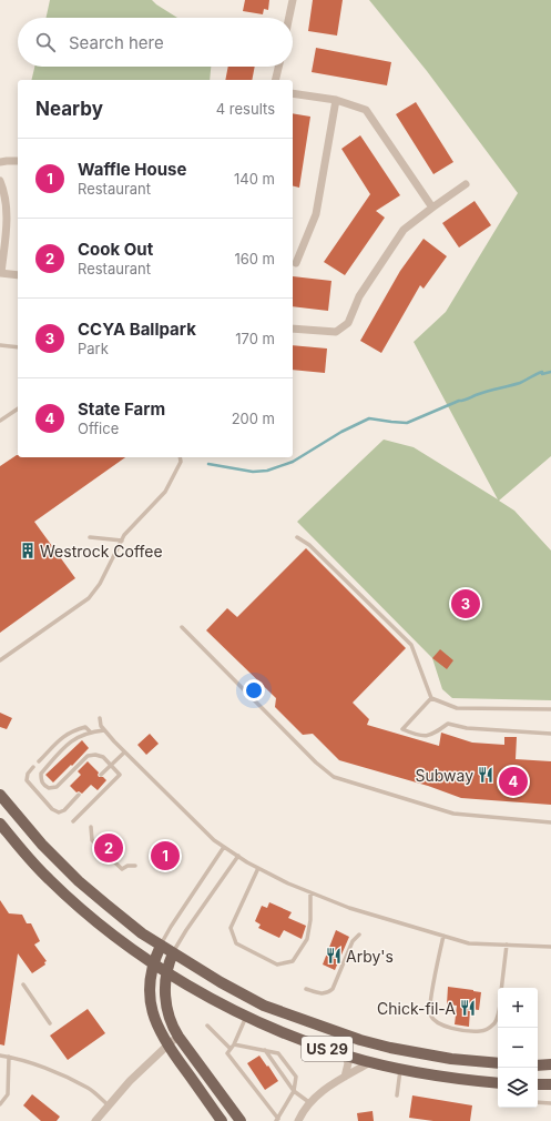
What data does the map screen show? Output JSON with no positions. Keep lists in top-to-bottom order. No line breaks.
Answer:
{"streets":{"main road":["US 29"]},"places":{"building":["Westrock Coffee"],"restaurant":["Subway","Arby's","Chick-fil-A"]},"page":{"search":"Search here","heading":["Nearby","4 results"],"list":[{"mark":"1","name":"Waffle House","note":"Restaurant","value":"140 m"},{"mark":"2","name":"Cook Out","note":"Restaurant","value":"160 m"},{"mark":"3","name":"CCYA Ballpark","note":"Park","value":"170 m"},{"mark":"4","name":"State Farm","note":"Office","value":"200 m"}],"pins":["3","4","2","1"],"map_buttons":["+","−"]}}
